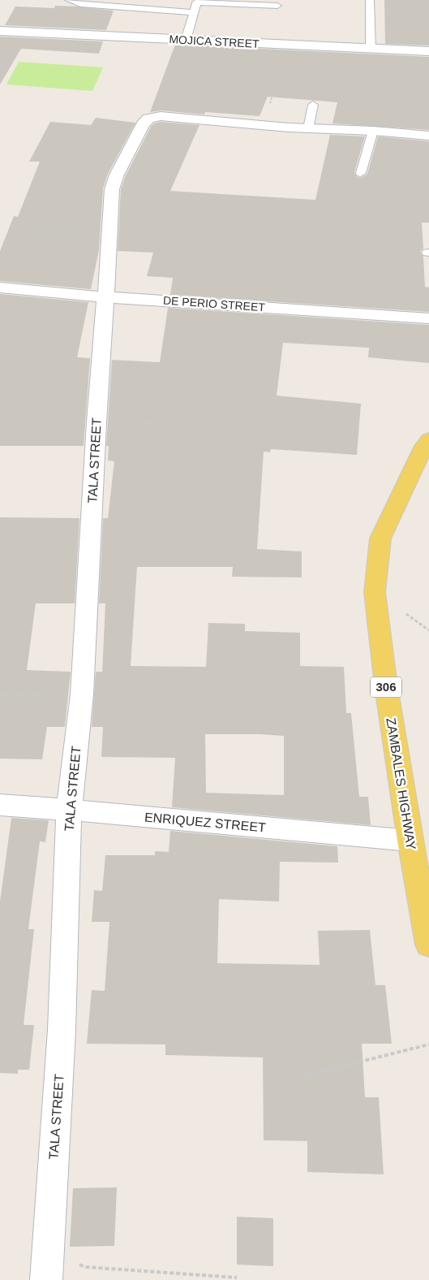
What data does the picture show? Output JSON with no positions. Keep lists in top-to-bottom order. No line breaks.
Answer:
{"streets":{"main road":["306","ZAMBALES HIGHWAY"],"street":["MOJICA STREET","DE PERIO STREET","TALA STREET","ENRIQUEZ STREET"]},"crossings":[["DE PERIO STREET","TALA STREET"],["TALA STREET","ENRIQUEZ STREET"],["ZAMBALES HIGHWAY","ENRIQUEZ STREET"]]}
